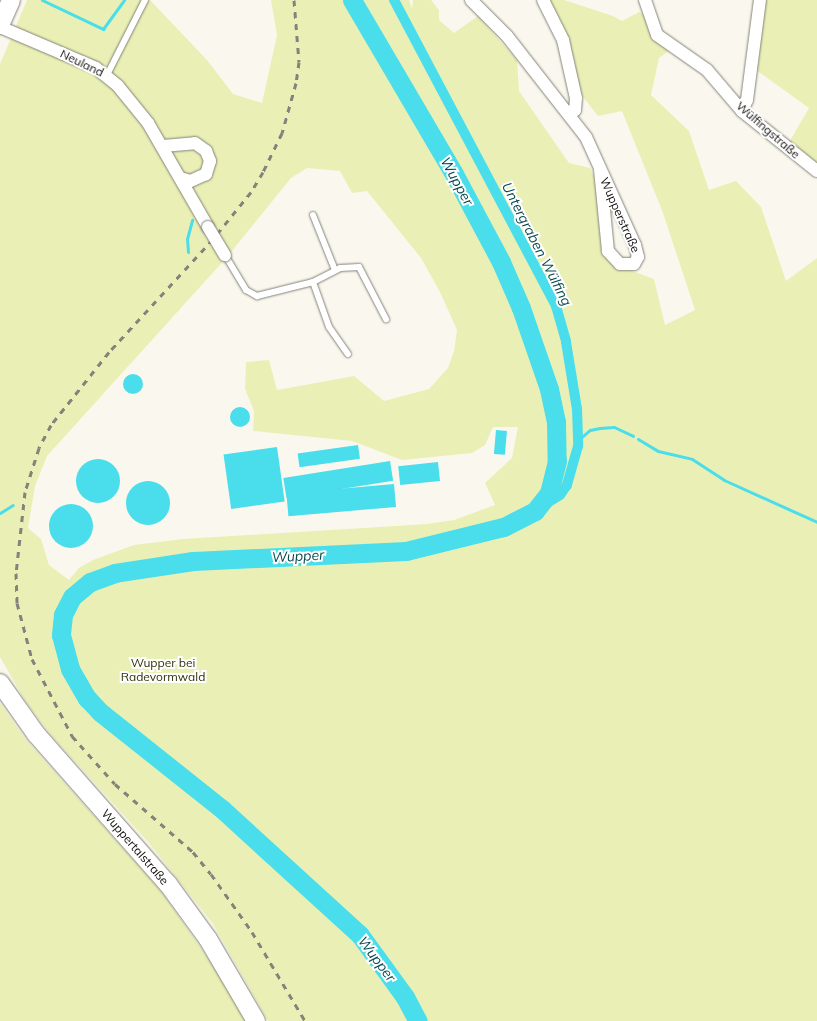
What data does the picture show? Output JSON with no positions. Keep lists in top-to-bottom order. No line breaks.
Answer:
{"streets":{"main road":["Wuppertalstraße"],"street":["Neuland","Wülfingstraße","Wupperstraße"]},"water":["Wupper","Untergraben Wülfing"],"parks":["Wupper bei Radevormwald"]}
